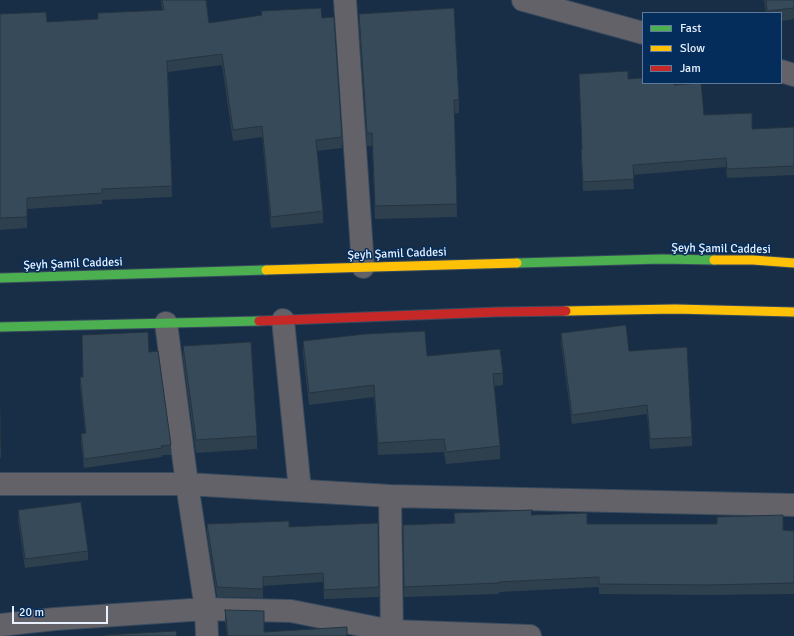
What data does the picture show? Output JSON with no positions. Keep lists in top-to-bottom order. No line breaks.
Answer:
{"streets":{"main road":["Şeyh Şamil Caddesi"]},"legend":["Fast","Slow","Jam"],"scale_bar":"20 m"}
